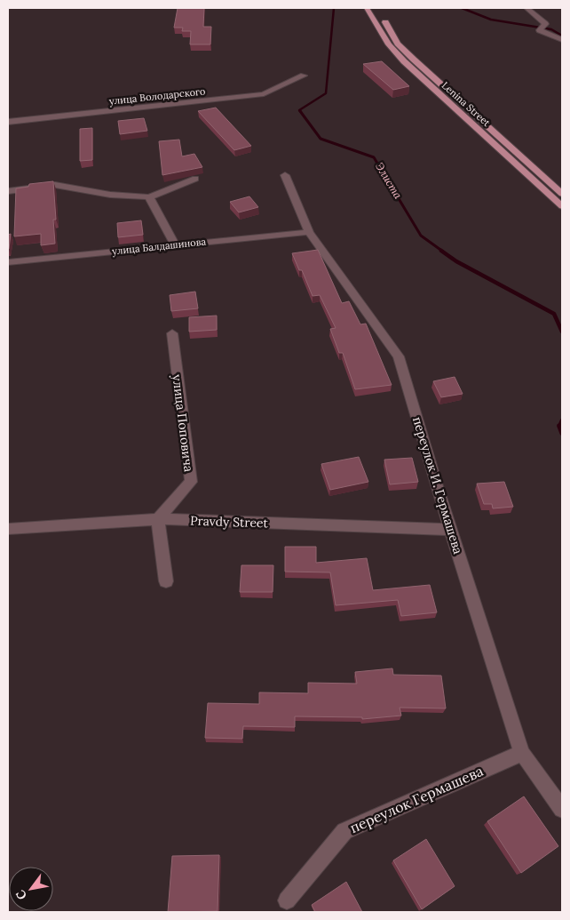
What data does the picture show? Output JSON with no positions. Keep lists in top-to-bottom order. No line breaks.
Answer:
{"streets":{"main road":["Lenina Street"],"street":["улица Володарского","улица Балдашинова","улица Поповича","переулок И. Гермашева","Pravdy Street","переулок Гермашева"]},"crossings":[["улица Балдашинова","переулок И. Гермашева"],["улица Поповича","Pravdy Street"],["переулок И. Гермашева","Pravdy Street"],["переулок И. Гермашева","переулок Гермашева"]],"water":["Элиста"],"north":"bottom left"}
